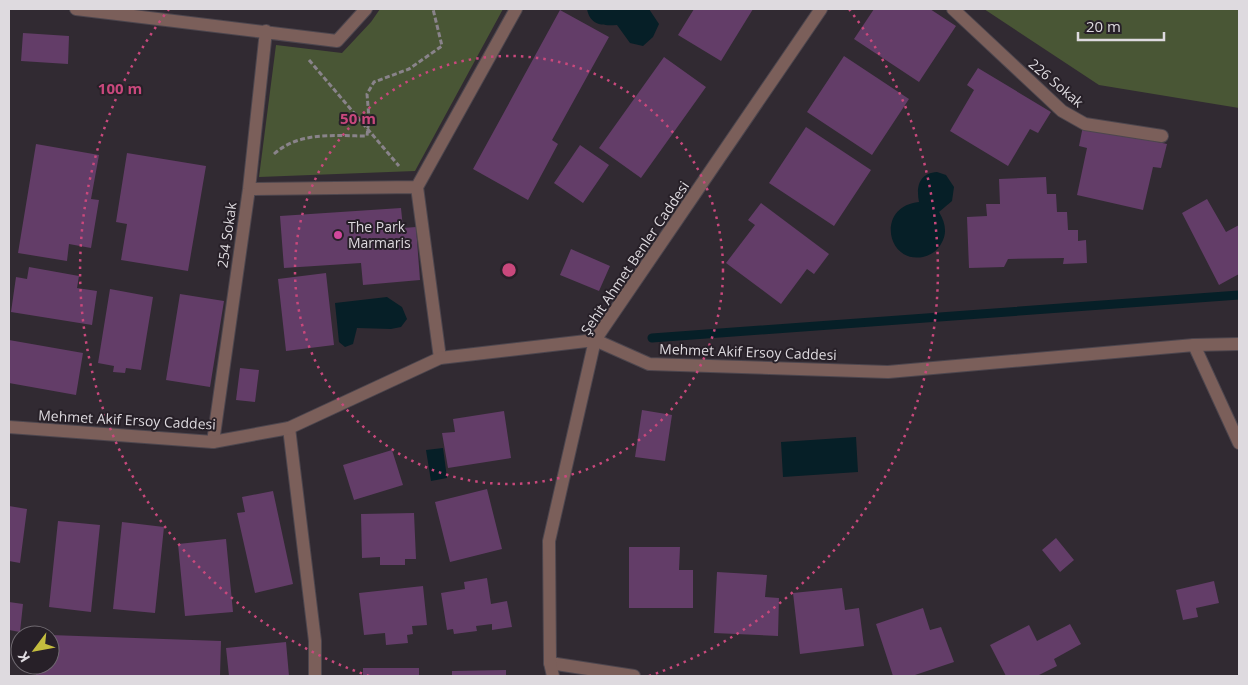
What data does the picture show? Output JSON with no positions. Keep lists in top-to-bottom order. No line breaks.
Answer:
{"streets":{"street":["226 Sokak","254 Sokak","Şehit Ahmet Benler Caddesi","Mehmet Akif Ersoy Caddesi"]},"crossings":[["254 Sokak","Mehmet Akif Ersoy Caddesi"],["Şehit Ahmet Benler Caddesi","Mehmet Akif Ersoy Caddesi"]],"places":["The Park Marmaris"],"scale_bar":"20 m","north":"bottom left","rings":["100 m","50 m"]}
